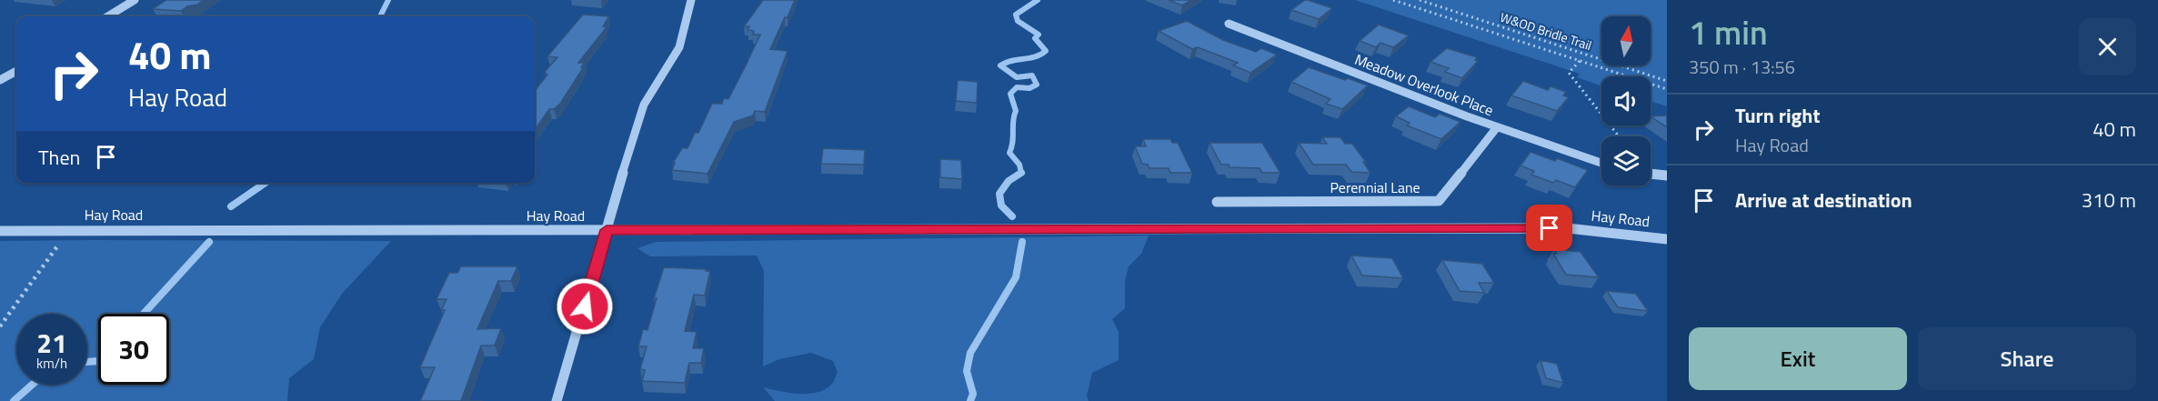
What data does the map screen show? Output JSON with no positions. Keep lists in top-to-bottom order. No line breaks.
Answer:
{"streets":{"street":["Meadow Overlook Place","Perennial Lane","Hay Road"],"path":["W&OD Bridle Trail"]},"crossings":[["Meadow Overlook Place","Perennial Lane"]],"north":"top","page":{"heading":["1 min","350 m · 13:56"],"turn":["40 m","Hay Road"],"list":[{"name":"Turn right","note":"Hay Road","value":"40 m"},{"name":"Arrive at destination","value":"310 m"}],"then":"Then","speed":"21 km/h","limit":"30","buttons":["Exit","Share"]}}
